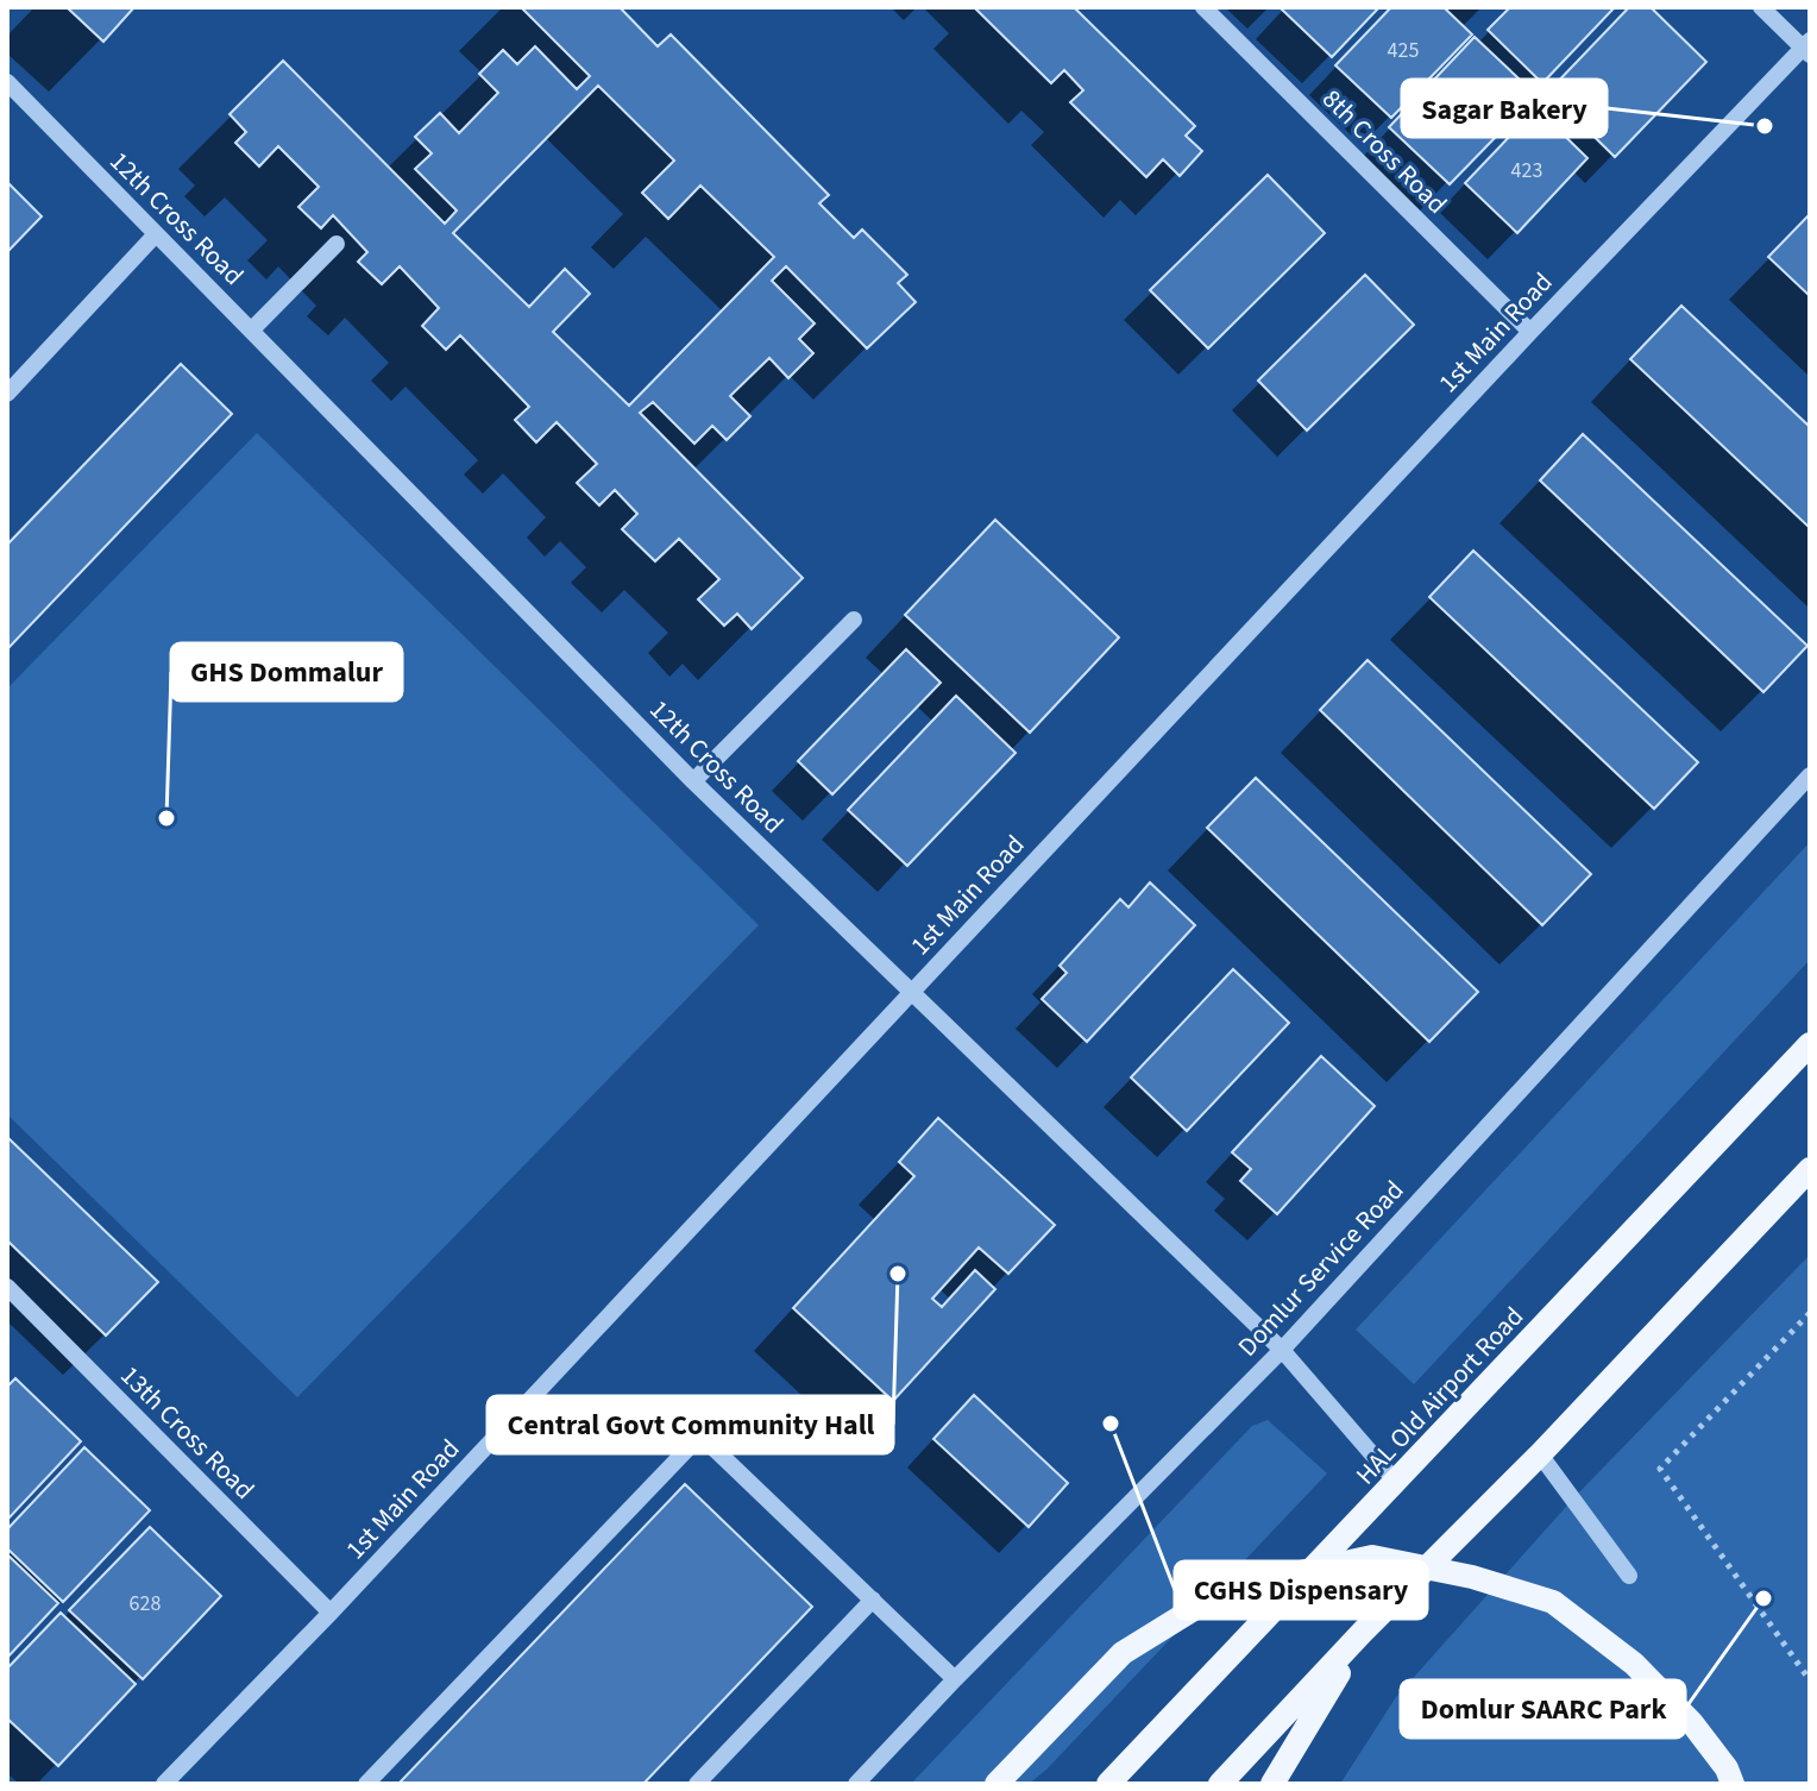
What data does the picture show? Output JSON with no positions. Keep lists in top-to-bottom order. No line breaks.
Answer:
{"streets":{"main road":["HAL Old Airport Road"],"street":["8th Cross Road","12th Cross Road","1st Main Road","Domlur Service Road","13th Cross Road"]},"crossings":[["8th Cross Road","1st Main Road"],["12th Cross Road","1st Main Road"],["12th Cross Road","Domlur Service Road"],["12th Cross Road","HAL Old Airport Road"],["1st Main Road","13th Cross Road"]],"places":["Sagar Bakery","GHS Dommalur","Central Govt Community Hall","CGHS Dispensary","Domlur SAARC Park"],"house_numbers":["425","423","628"]}
